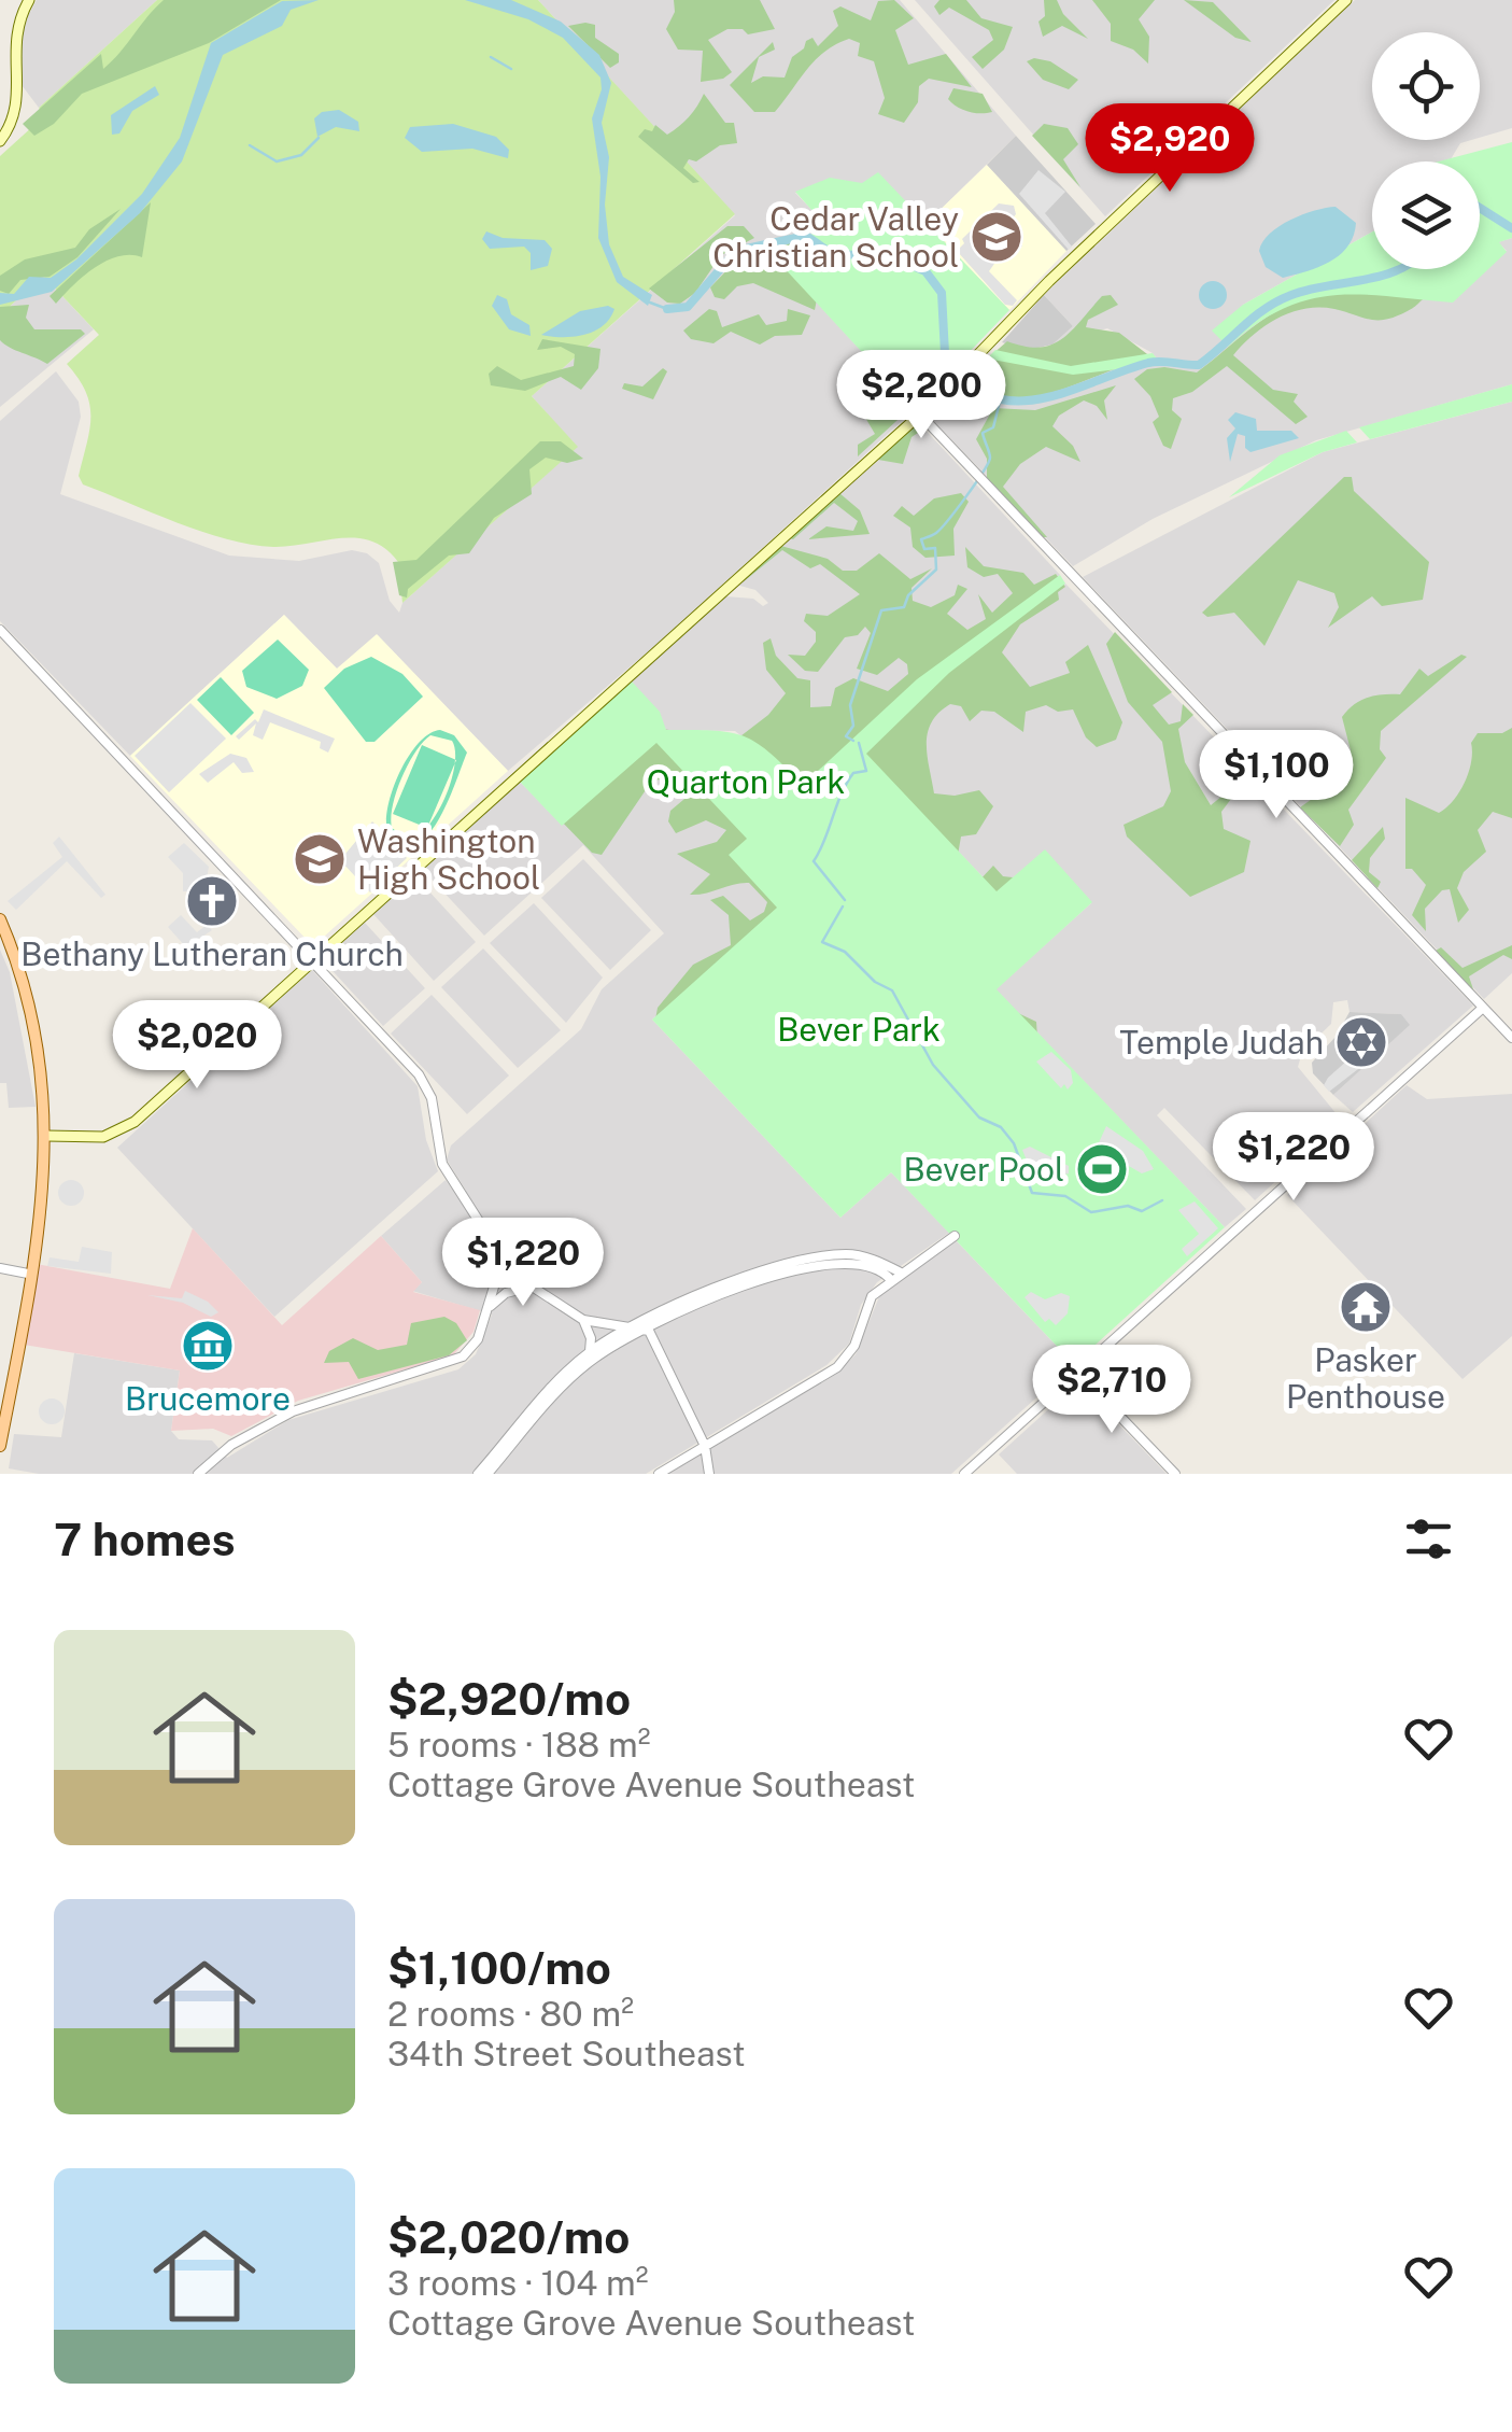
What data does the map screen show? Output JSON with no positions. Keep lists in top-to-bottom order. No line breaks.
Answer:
{"parks":["Quarton Park","Bever Park"],"places":{"school or university":["Cedar Valley Christian School","Washington High School"],"church":["Bethany Lutheran Church"],"synagogue":["Temple Judah"],"sports":["Bever Pool"],"temple":["Pasker Penthouse"],"museum":["Brucemore"]},"page":{"price":["$2,920","$2,200","$1,100","$2,020","$1,220","$1,220","$2,710"],"heading":"7 homes","list":[{"name":"$2,920/mo","note":"5 rooms · 188 m² · Cottage Grove Avenue Southeast"},{"name":"$1,100/mo","note":"2 rooms · 80 m² · 34th Street Southeast"},{"name":"$2,020/mo","note":"3 rooms · 104 m² · Cottage Grove Avenue Southeast"}]}}
